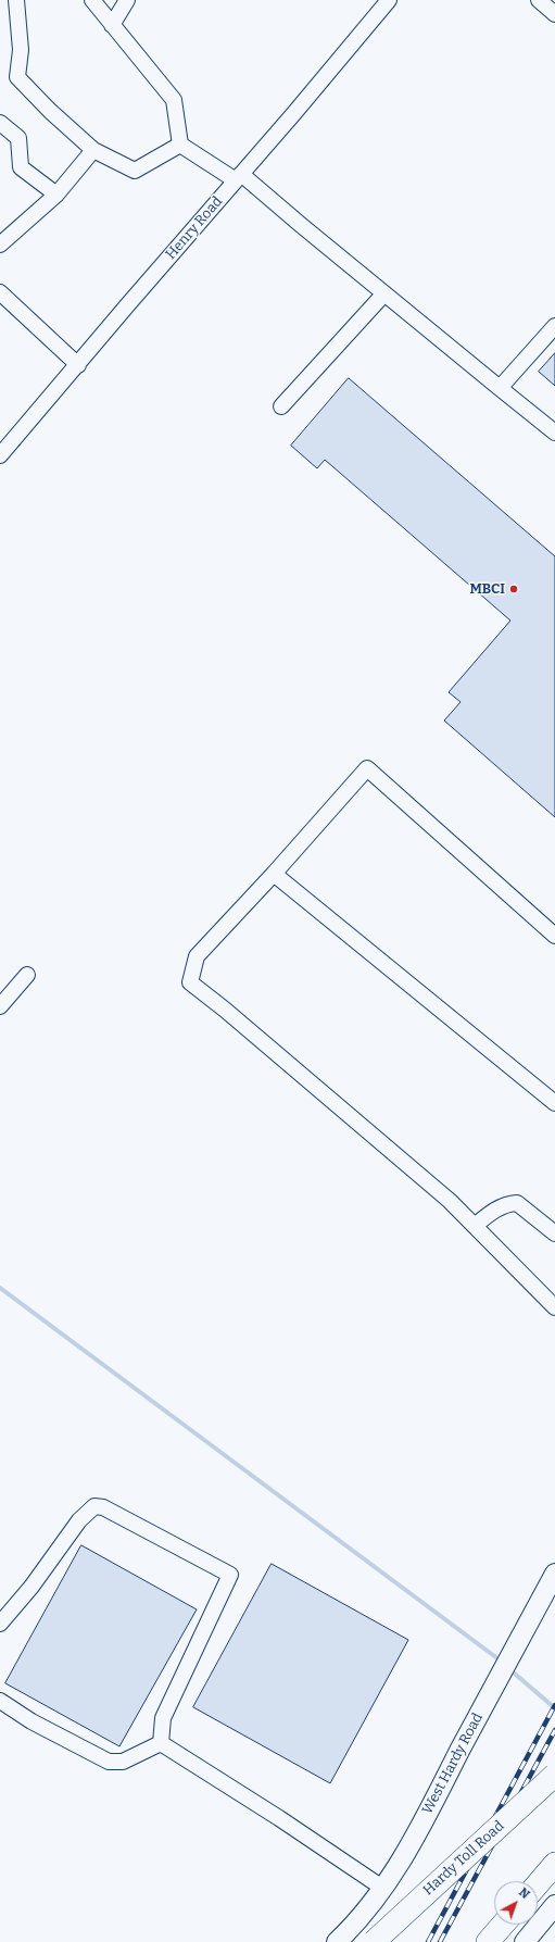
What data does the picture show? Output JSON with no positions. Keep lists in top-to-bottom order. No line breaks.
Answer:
{"streets":{"highway":["Hardy Toll Road"],"main road":["West Hardy Road"],"street":["Henry Road"]},"places":["MBCI"],"north":"top right"}
